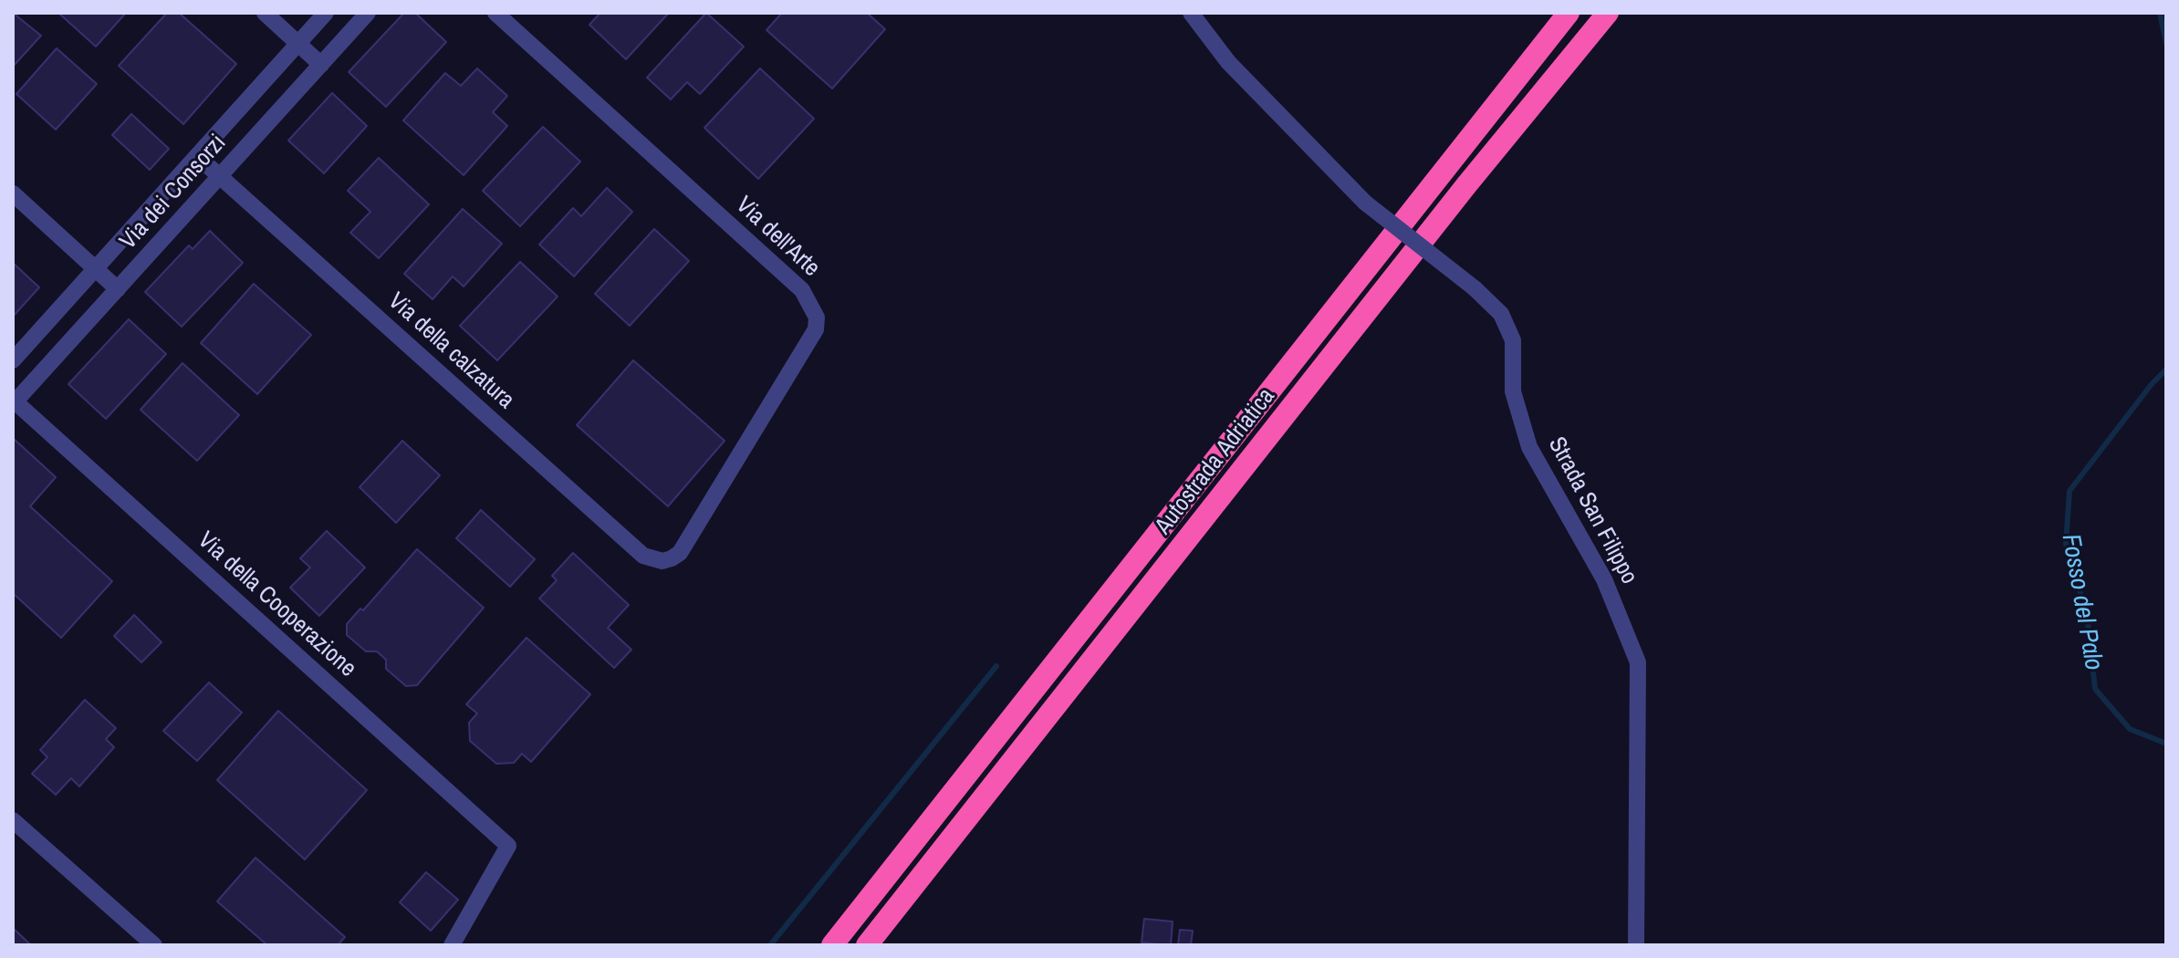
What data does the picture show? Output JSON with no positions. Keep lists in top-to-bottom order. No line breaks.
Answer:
{"streets":{"highway":["Autostrada Adriatica"],"street":["Via dei Consorzi","Via dell'Arte","Via della calzatura","Strada San Filippo","Via della Cooperazione"]},"crossings":[["Via dei Consorzi","Via della calzatura"],["Via dei Consorzi","Via della Cooperazione"],["Via dell'Arte","Via della calzatura"]],"water":["Fosso del Palo"]}
